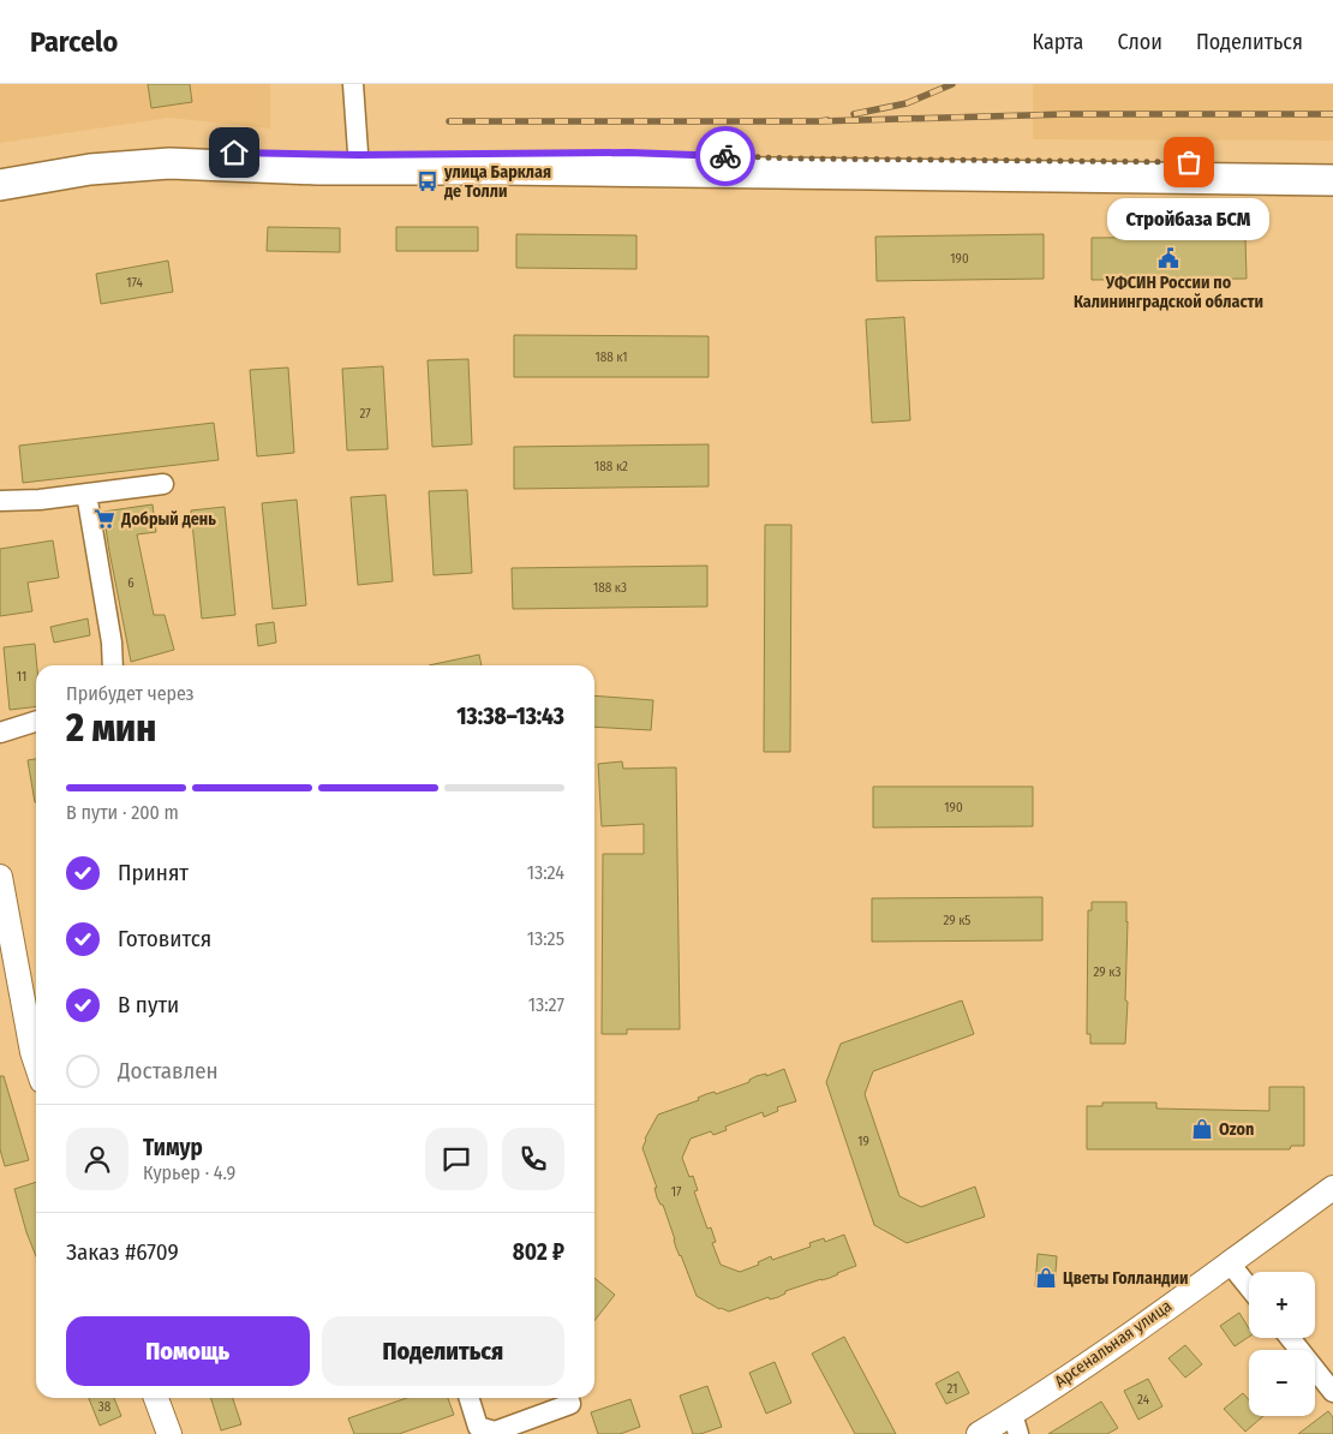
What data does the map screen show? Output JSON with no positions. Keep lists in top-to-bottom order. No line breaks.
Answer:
{"streets":{"street":["Арсенальная улица"]},"places":{"other":["Стройбаза БСМ"],"bus stop":["улица Барклая де Толли"],"public building":["УФСИН России по Калининградской области"],"supermarket":["Добрый день"],"shop":["Ozon","Цветы Голландии"]},"house_numbers":["190","174","188 к1","27","188 к2","6","188 к3","11","190","29 к5","29 к3","19","17","21","24","38"],"page":{"header":"Parcelo","nav":["Карта","Слои","Поделиться"],"bubble":"Стройбаза БСМ","heading":["2 мин","Прибудет через","13:38–13:43"],"panel":["Тимур","Курьер · 4.9","Заказ #6709","802 ₽"],"bar":"В пути · 200 m","list":[["Принят","13:24"],["Готовится","13:25"],["В пути","13:27"],"Доставлен"],"map_buttons":["+","−"],"buttons":["Помощь","Поделиться"]}}
